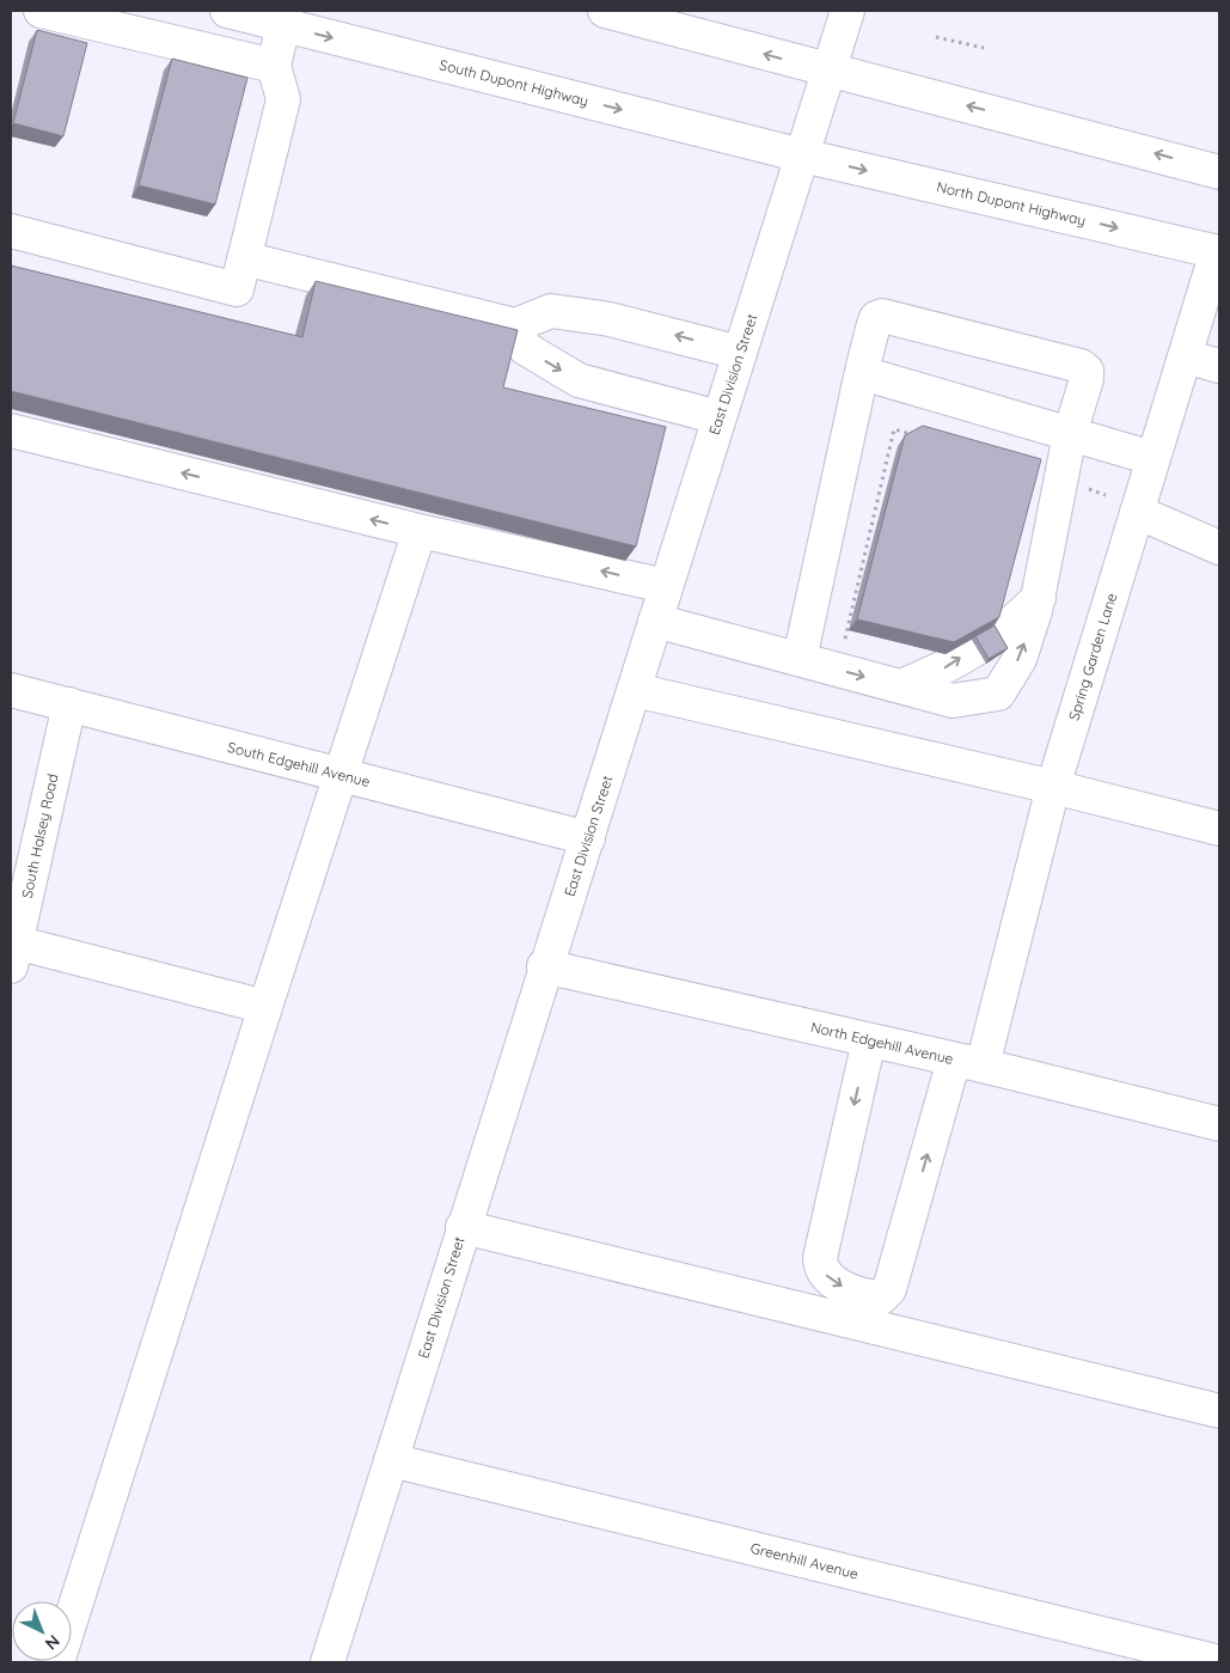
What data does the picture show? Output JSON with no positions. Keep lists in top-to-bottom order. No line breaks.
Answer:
{"streets":{"main road":["South Dupont Highway","North Dupont Highway","East Division Street","Spring Garden Lane","South Edgehill Avenue","South Halsey Road","North Edgehill Avenue","Greenhill Avenue"]},"crossings":[["South Dupont Highway","North Dupont Highway"],["South Dupont Highway","East Division Street"],["North Dupont Highway","East Division Street"],["North Dupont Highway","Spring Garden Lane"],["East Division Street","South Edgehill Avenue"],["East Division Street","North Edgehill Avenue"],["East Division Street","Greenhill Avenue"],["Spring Garden Lane","North Edgehill Avenue"],["South Edgehill Avenue","South Halsey Road"]],"north":"bottom right"}
